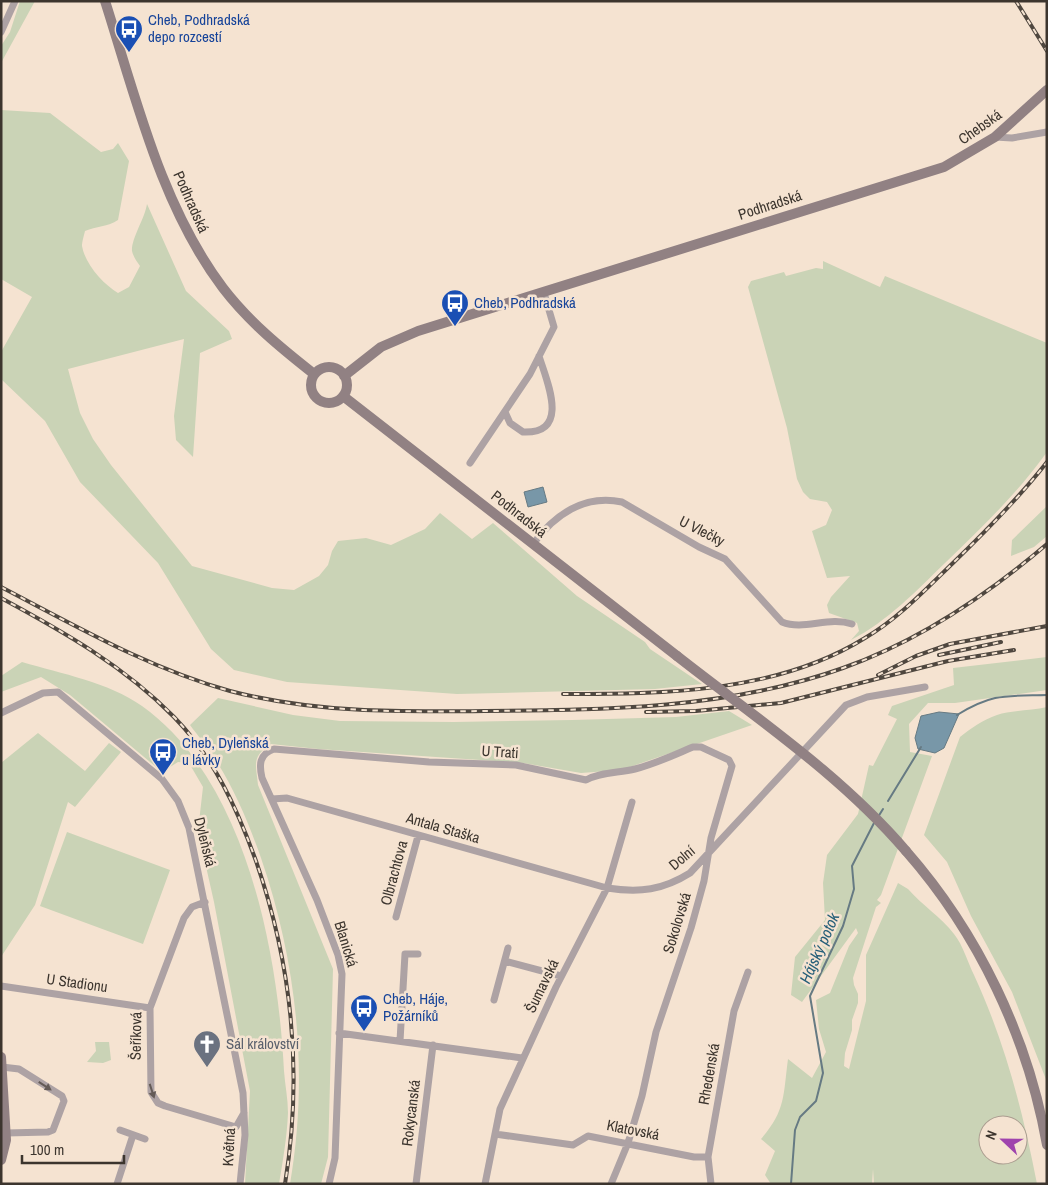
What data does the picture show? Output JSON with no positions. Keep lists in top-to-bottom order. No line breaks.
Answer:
{"streets":{"main road":["Chebská","Podhradská"],"street":["U Vlečky","U Trati","Antala Staška","Dyleňská","Dolní","Olbrachtova","Sokolovská","Blanická","U Stadionu","Šumavská","Šeříková","Rhedenská","Rokycanská","Klatovská","Květná"]},"crossings":[["Chebská","Podhradská"],["Podhradská","U Vlečky"],["U Trati","Dolní"],["U Trati","Blanická"],["Antala Staška","Dolní"],["Antala Staška","Olbrachtova"],["Antala Staška","Blanická"],["Antala Staška","Šumavská"],["Dyleňská","Šeříková"],["Dyleňská","Květná"],["Dolní","Sokolovská"],["Dolní","Šumavská"],["Sokolovská","Klatovská"],["U Stadionu","Šeříková"],["Šumavská","Klatovská"],["Šeříková","Květná"],["Rhedenská","Klatovská"]],"one_way":["Šeříková"],"water":["Hájský potok"],"places":{"bus stop":["Cheb, Podhradská depo rozcestí","Cheb, Podhradská","Cheb, Dyleňská u lávky","Cheb, Háje, Požárníků"],"church":["Sál království"]},"scale_bar":"100 m","north":"left"}
